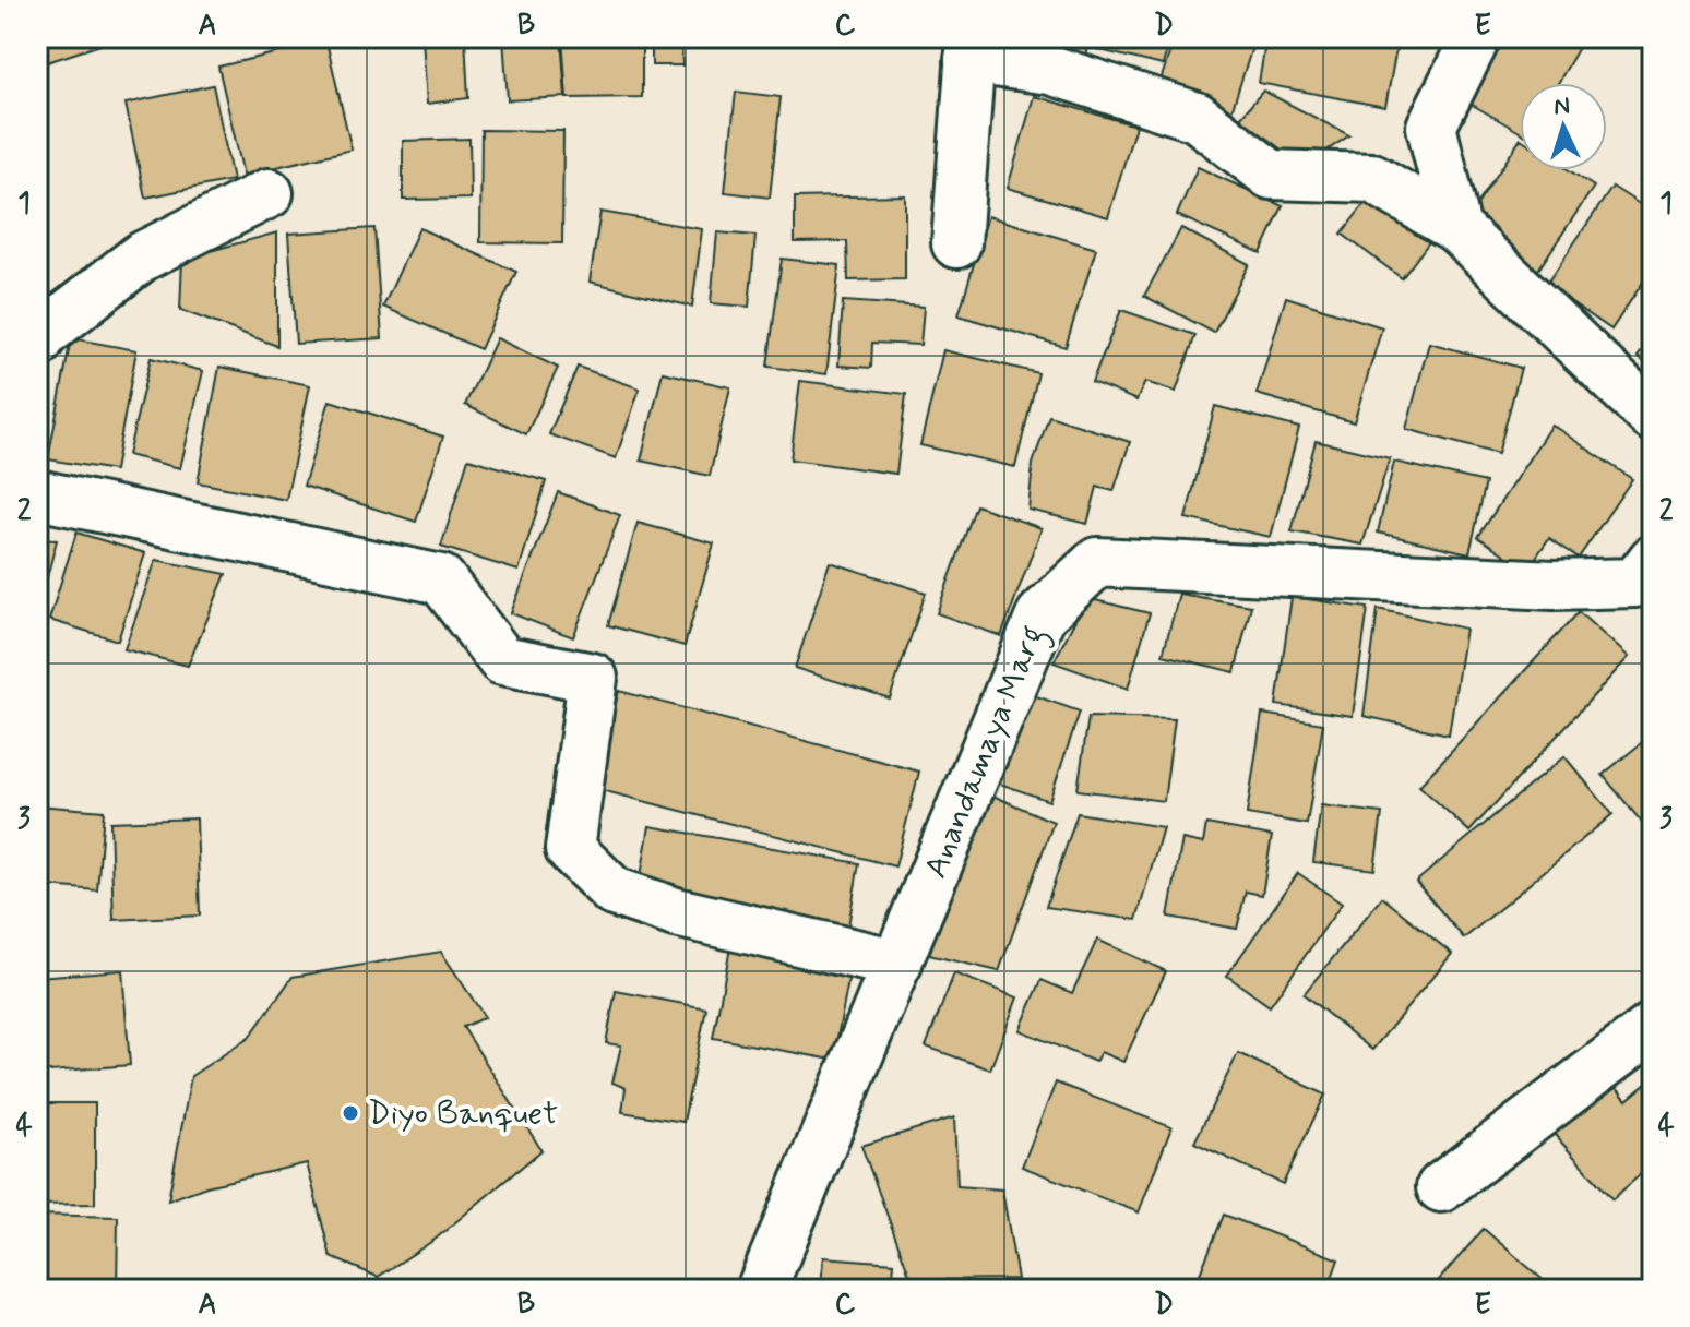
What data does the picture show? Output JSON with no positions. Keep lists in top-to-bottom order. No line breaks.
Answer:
{"streets":{"street":["Anandamaya Marg"]},"places":["Diyo Banquet"],"north":"top","grid":{"columns":["A","B","C","D","E"],"rows":["1","2","3","4"]}}
